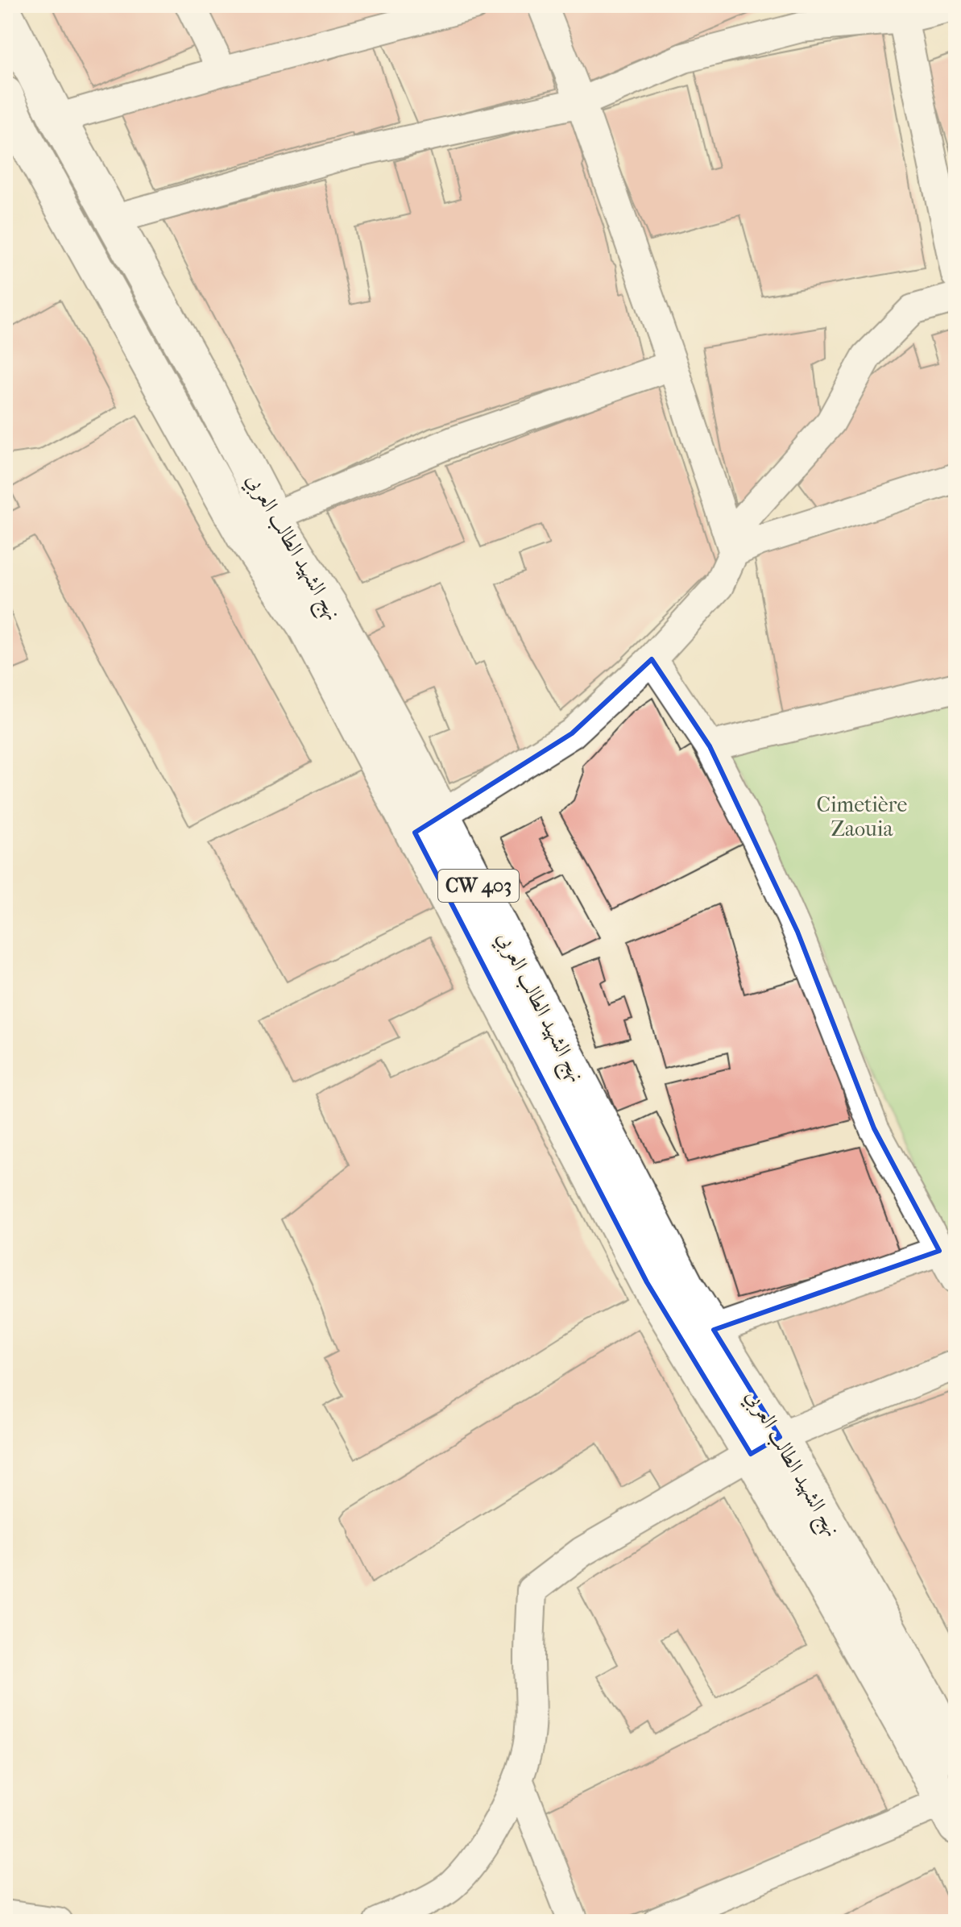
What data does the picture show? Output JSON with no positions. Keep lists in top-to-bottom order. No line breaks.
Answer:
{"streets":{"main road":["نهج الشهيد الطالب العربي","CW 403"]},"parks":["Cimetière Zaouia"]}
